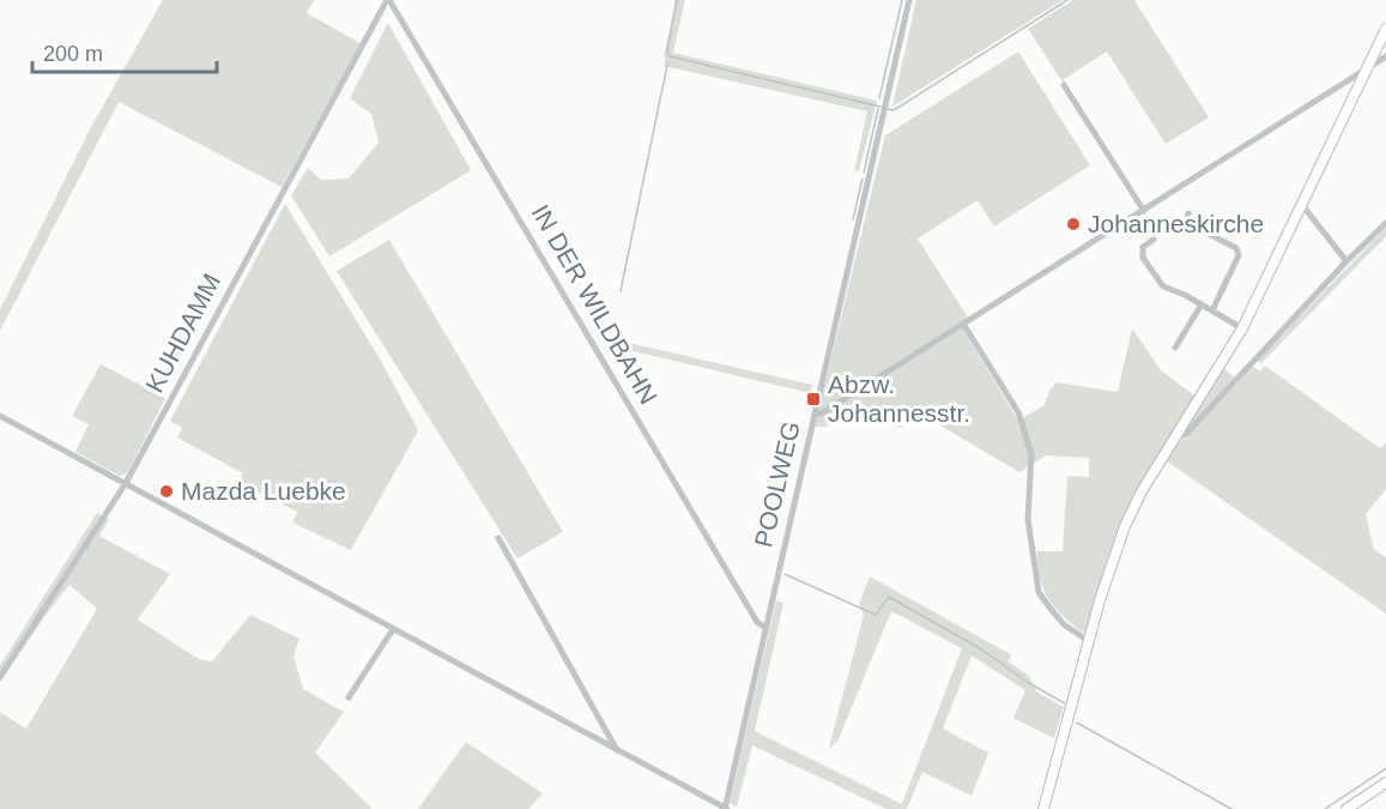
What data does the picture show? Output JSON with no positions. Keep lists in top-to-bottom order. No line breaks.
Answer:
{"streets":{"street":["IN DER WILDBAHN","KUHDAMM","POOLWEG"]},"crossings":[["IN DER WILDBAHN","KUHDAMM"],["IN DER WILDBAHN","POOLWEG"]],"places":{"other":["Johanneskirche","Mazda Luebke"],"transit":["Abzw. Johannesstr."]},"scale_bar":"200 m"}
